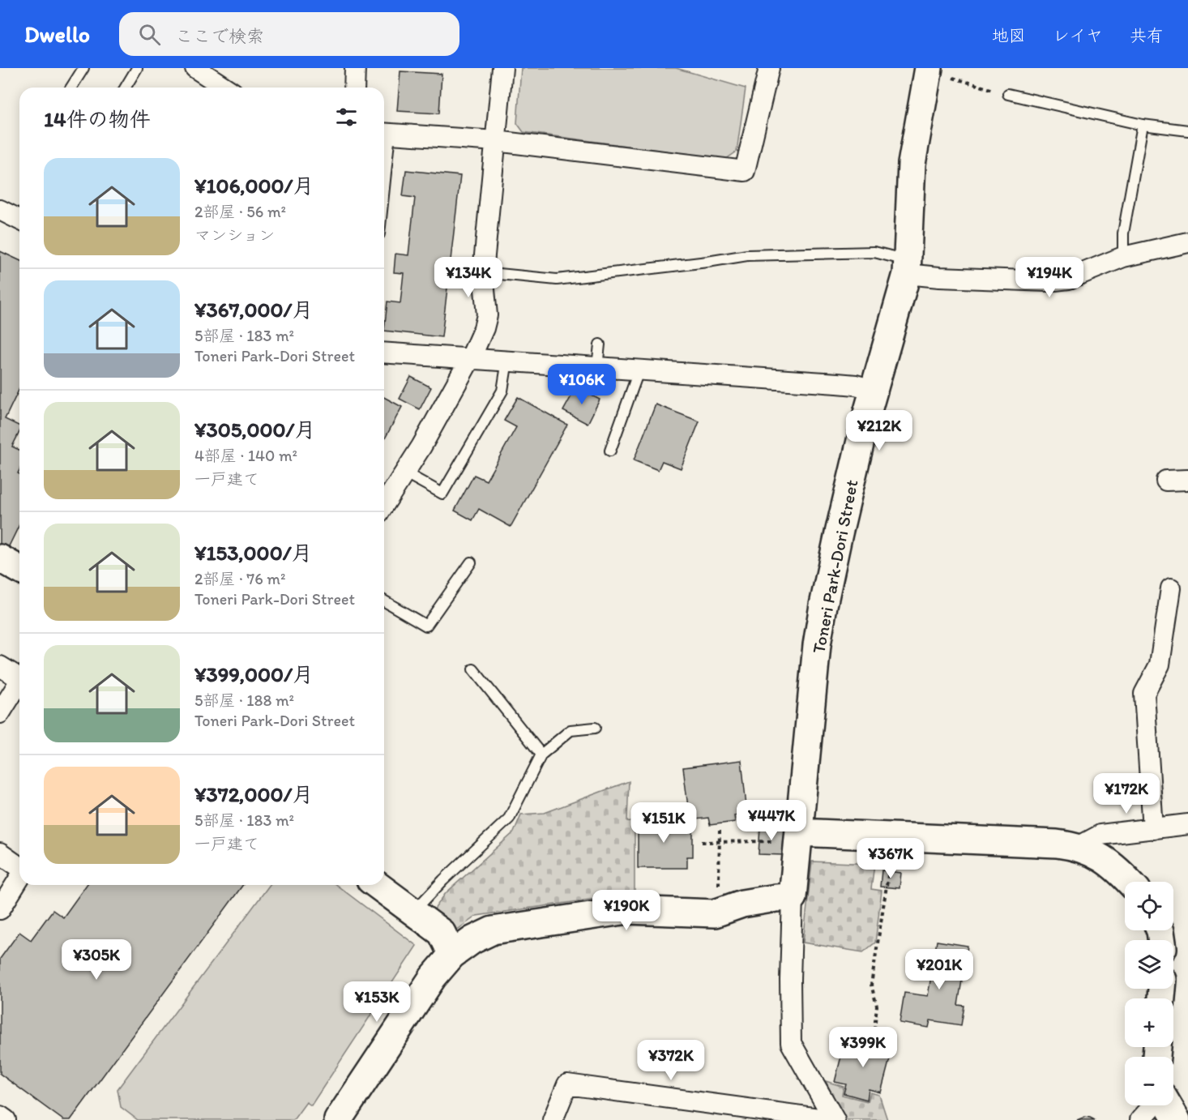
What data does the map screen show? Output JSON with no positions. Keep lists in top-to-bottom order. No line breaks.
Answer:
{"streets":{"street":["Toneri Park-Dori Street"]},"page":{"header":"Dwello","search":"ここで検索","nav":["地図","レイヤ","共有"],"heading":"14件の物件","list":[{"name":"¥106,000/月","note":"2部屋 · 56 m² · マンション"},{"name":"¥367,000/月","note":"5部屋 · 183 m² · Toneri Park-Dori Street"},{"name":"¥305,000/月","note":"4部屋 · 140 m² · 一戸建て"},{"name":"¥153,000/月","note":"2部屋 · 76 m² · Toneri Park-Dori Street"},{"name":"¥399,000/月","note":"5部屋 · 188 m² · Toneri Park-Dori Street"},{"name":"¥372,000/月","note":"5部屋 · 183 m² · 一戸建て"}],"price":["¥134K","¥194K","¥106K","¥212K","¥172K","¥447K","¥151K","¥367K","¥190K","¥305K","¥201K","¥153K","¥399K","¥372K"],"map_buttons":["+","−"]}}
